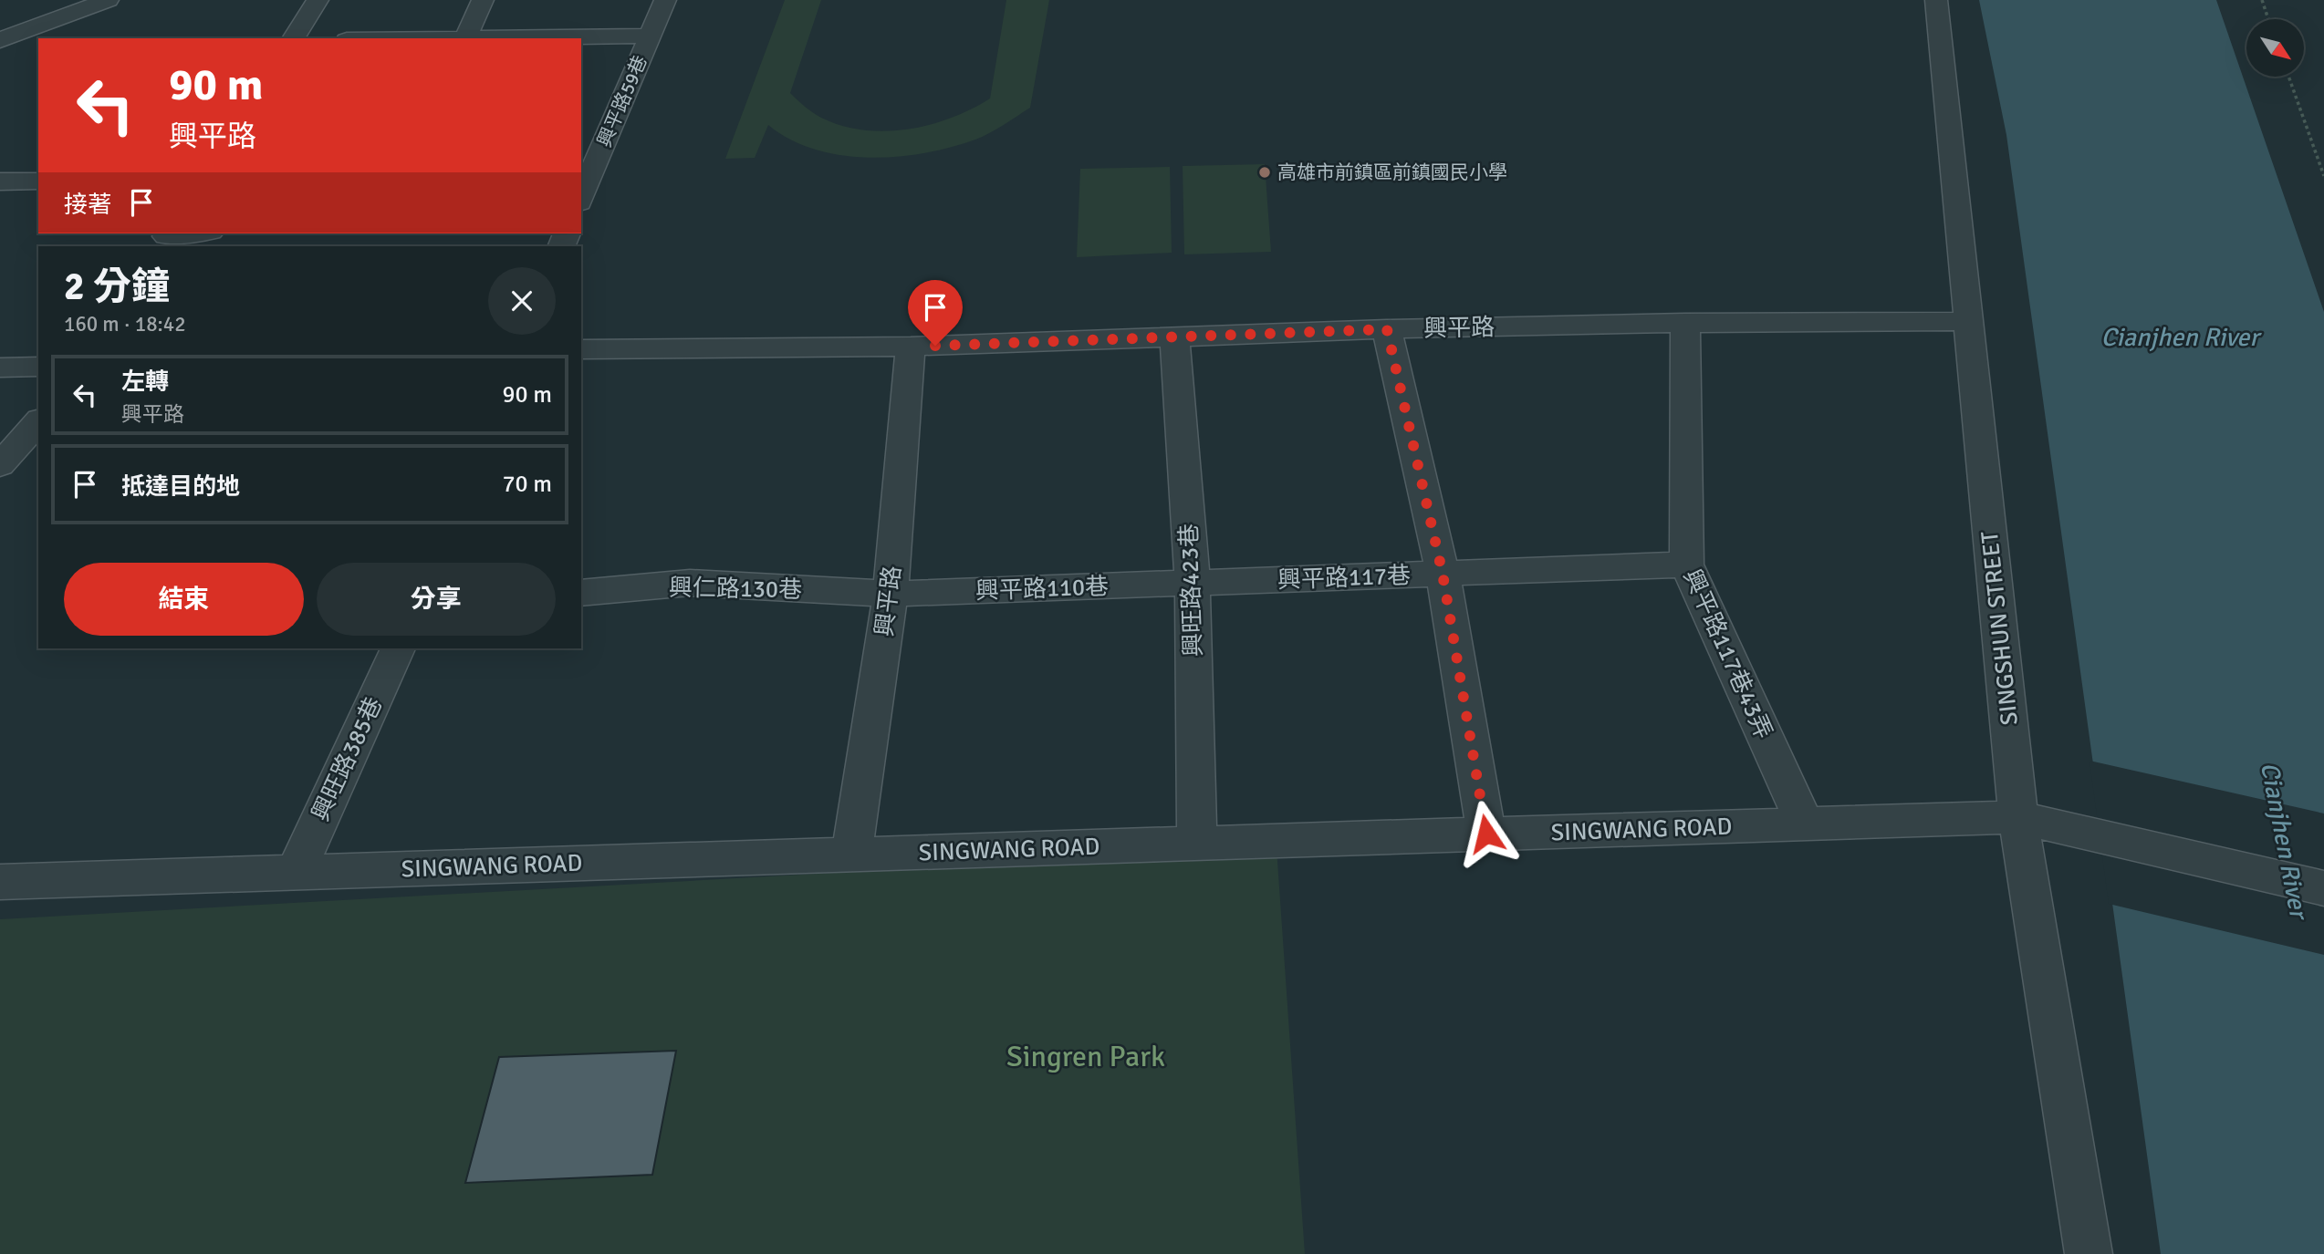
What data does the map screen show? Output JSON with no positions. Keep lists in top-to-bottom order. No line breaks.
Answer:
{"streets":{"street":["興平路59巷","興平路","興平路117巷","興仁路130巷","興平路110巷","興旺路423巷","SINGSHUN STREET","興平路117巷43弄","興旺路385巷","SINGWANG ROAD"]},"crossings":[["興平路","興仁路130巷"],["興平路","興平路110巷"],["興平路","興旺路423巷"],["興平路","SINGSHUN STREET"],["興平路","興平路117巷43弄"],["興平路","SINGWANG ROAD"],["興平路117巷","興平路110巷"],["興平路117巷","興旺路423巷"],["興平路117巷","興平路117巷43弄"],["興仁路130巷","興平路110巷"],["興平路110巷","興旺路423巷"],["興旺路423巷","SINGWANG ROAD"],["SINGSHUN STREET","SINGWANG ROAD"],["興平路117巷43弄","SINGWANG ROAD"],["興旺路385巷","SINGWANG ROAD"]],"water":["Cianjhen River"],"parks":["Singren Park"],"places":["高雄市前鎮區前鎮國民小學"],"north":"bottom right","page":{"turn":["90 m","興平路"],"then":"接著","heading":["2 分鐘","160 m · 18:42"],"list":[{"name":"左轉","note":"興平路","value":"90 m"},{"name":"抵達目的地","value":"70 m"}],"buttons":["結束","分享"]}}
